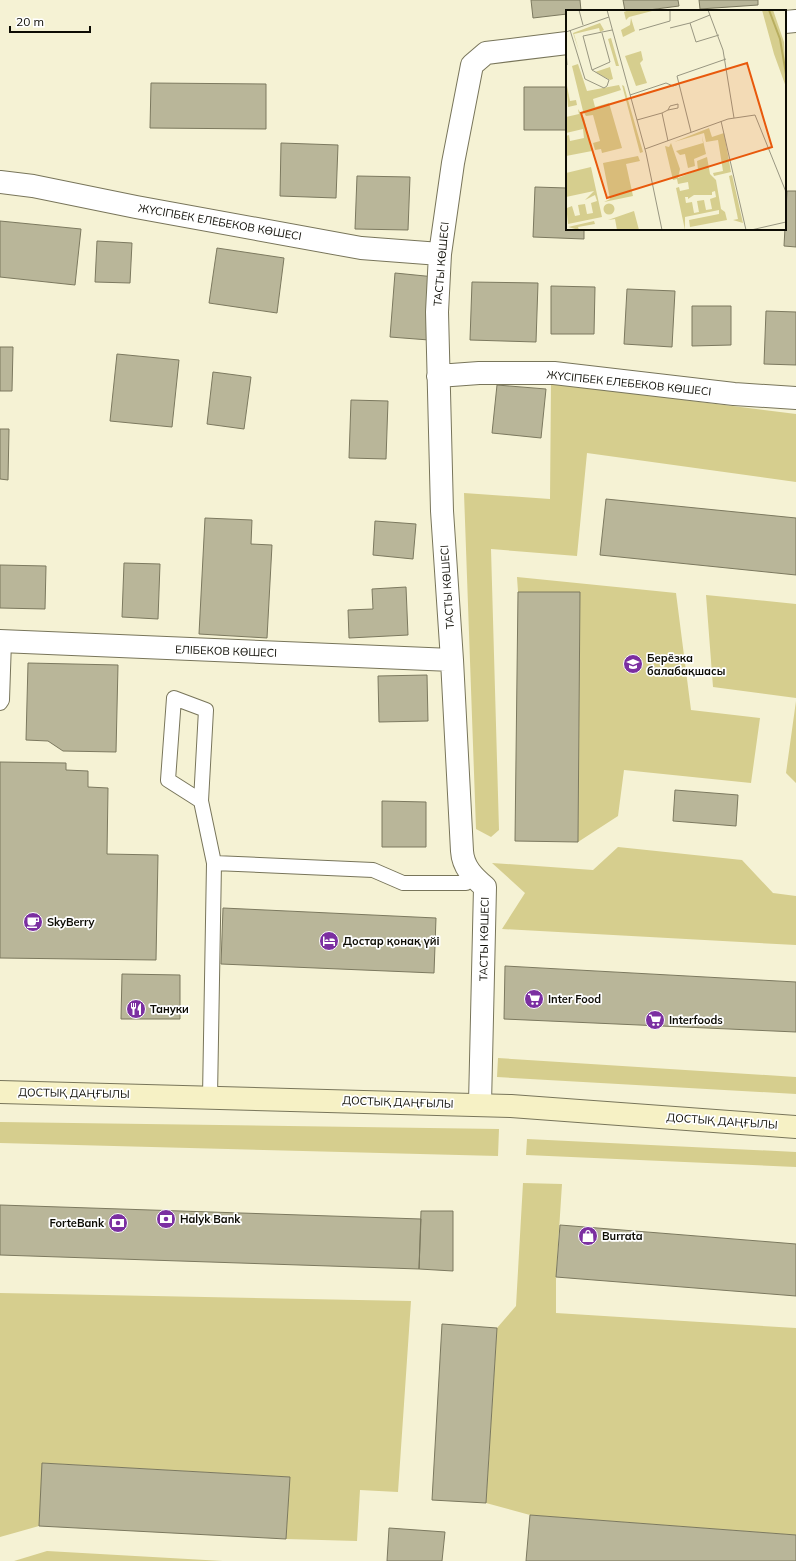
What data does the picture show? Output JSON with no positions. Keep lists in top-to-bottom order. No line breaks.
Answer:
{"streets":{"main road":["ДОСТЫҚ ДАҢҒЫЛЫ"],"street":["ЖҮСІПБЕК ЕЛЕБЕКОВ КӨШЕСІ","ТАСТЫ КӨШЕСІ","ЕЛІБЕКОВ КӨШЕСІ"]},"crossings":[["ЖҮСІПБЕК ЕЛЕБЕКОВ КӨШЕСІ","ТАСТЫ КӨШЕСІ"],["ТАСТЫ КӨШЕСІ","ЕЛІБЕКОВ КӨШЕСІ"],["ТАСТЫ КӨШЕСІ","ДОСТЫҚ ДАҢҒЫЛЫ"]],"places":{"school or university":["Берёзка балабақшасы"],"cafe":["SkyBerry"],"hotel":["Достар қонақ үйі"],"supermarket":["Inter Food","Interfoods"],"restaurant":["Тануки"],"bank":["Halyk Bank","ForteBank"],"shop":["Burrata"]},"scale_bar":"20 m"}
